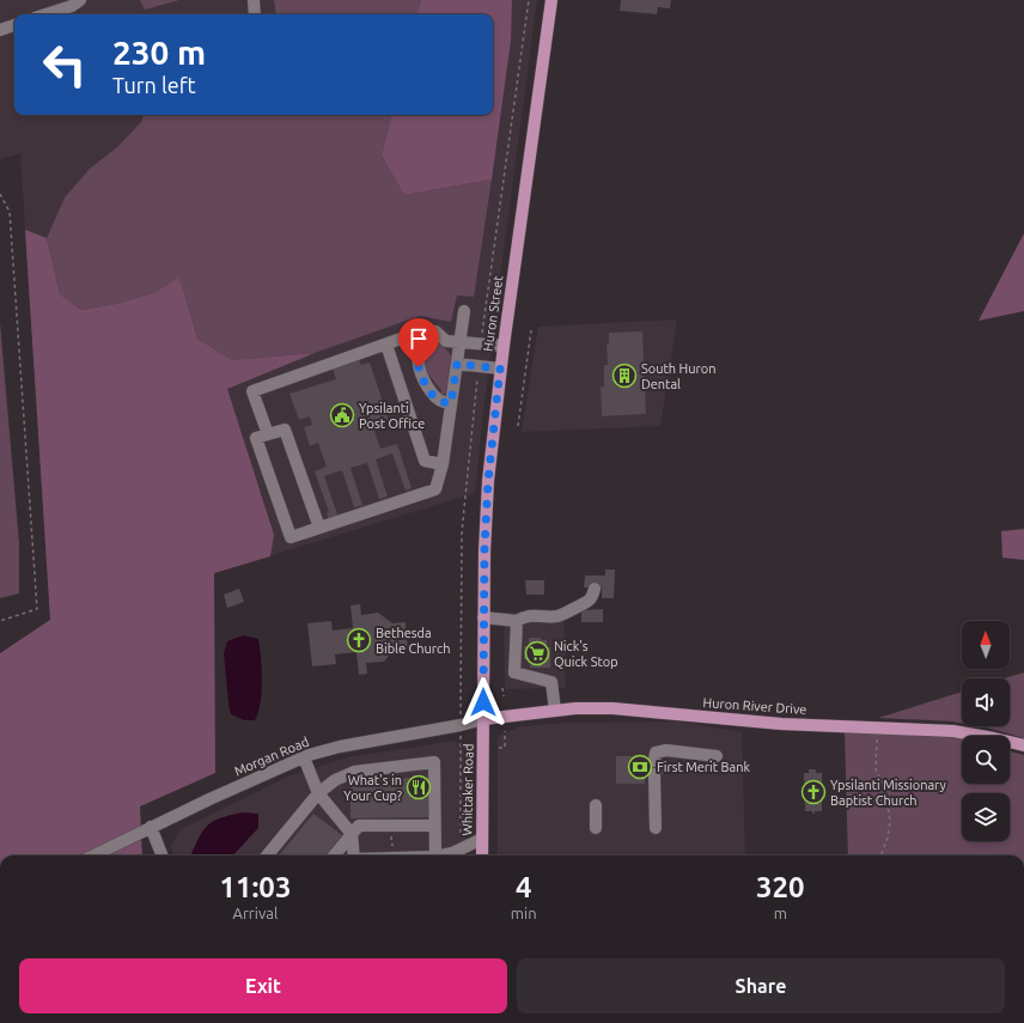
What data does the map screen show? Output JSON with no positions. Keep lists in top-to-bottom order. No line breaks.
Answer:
{"streets":{"main road":["Huron Street","Huron River Drive","Whittaker Road"],"street":["Morgan Road"]},"crossings":[["Huron Street","Huron River Drive"],["Huron Street","Morgan Road"],["Huron Street","Whittaker Road"],["Huron River Drive","Morgan Road"],["Huron River Drive","Whittaker Road"],["Morgan Road","Whittaker Road"]],"places":{"building":["South Huron Dental"],"public building":["Ypsilanti Post Office"],"church":["Bethesda Bible Church","Ypsilanti Missionary Baptist Church"],"supermarket":["Nick's Quick Stop"],"bank":["First Merit Bank"],"restaurant":["What's in Your Cup?"]},"north":"top","page":{"turn":["230 m","Turn left"],"eta":["11:03","Arrival","4","min","320","m"],"buttons":["Exit","Share"]}}
